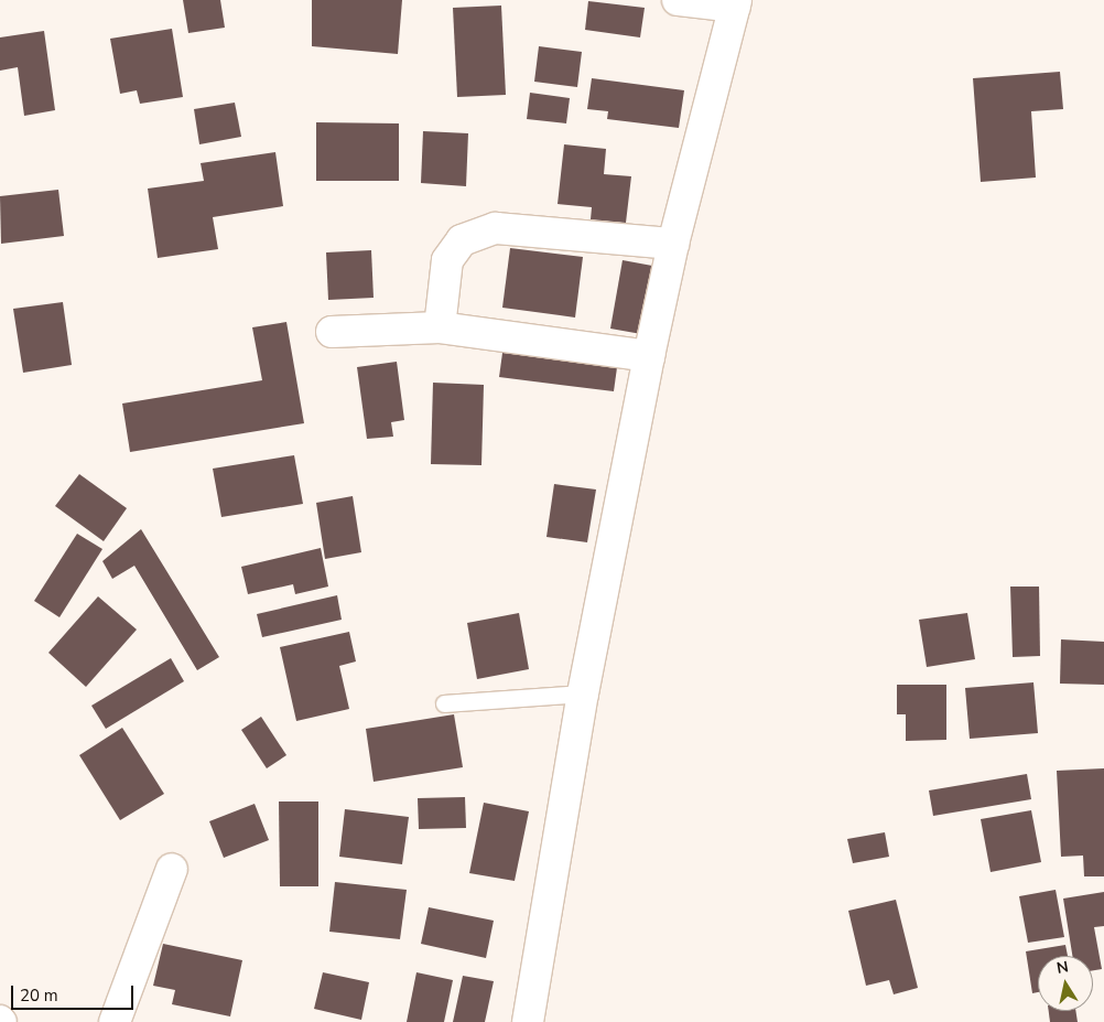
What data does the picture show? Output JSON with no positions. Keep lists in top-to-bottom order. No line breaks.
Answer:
{"scale_bar":"20 m","north":"top"}
